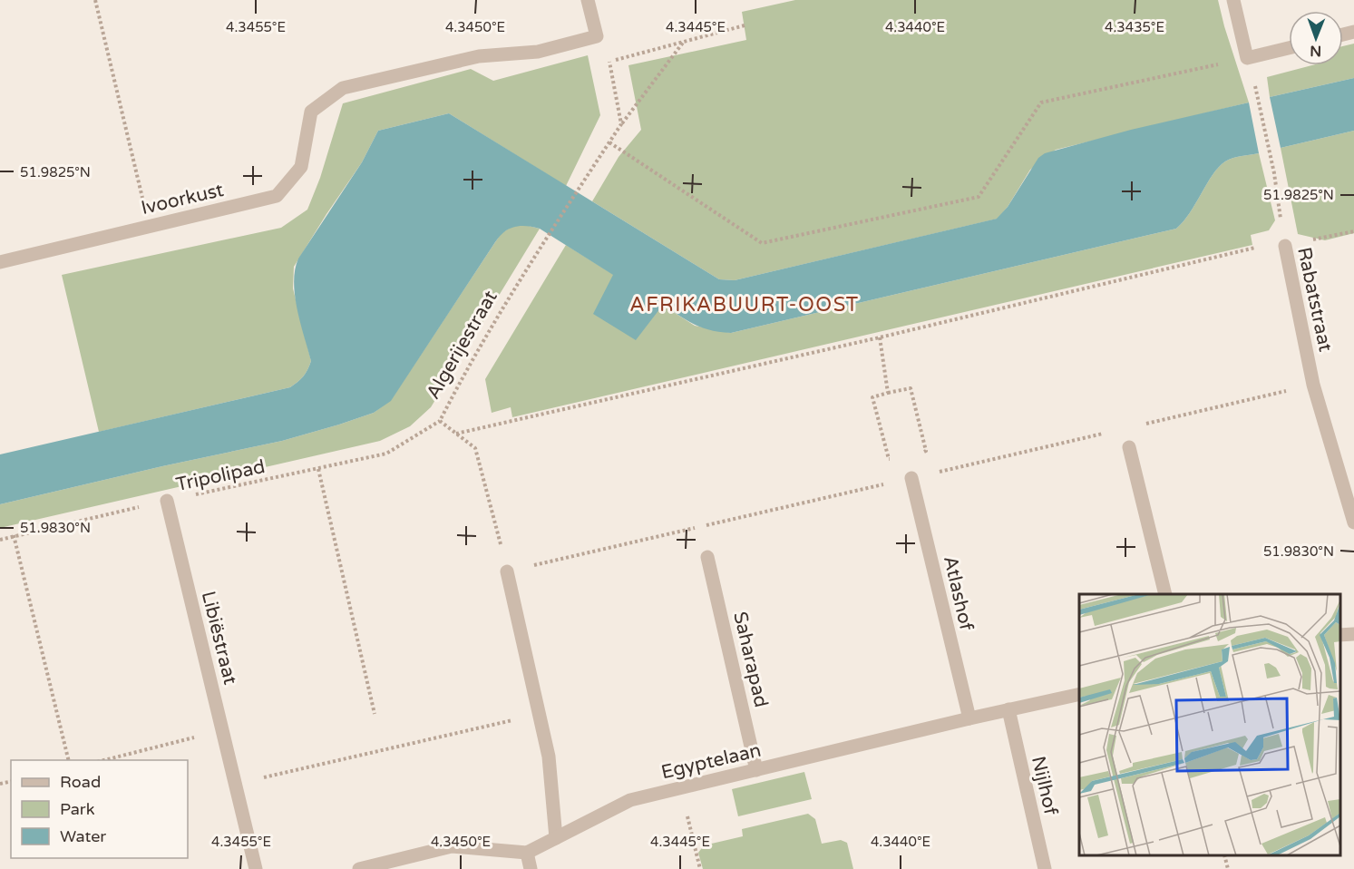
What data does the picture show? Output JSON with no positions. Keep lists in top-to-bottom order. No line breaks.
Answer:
{"streets":{"street":["Ivoorkust","Rabatstraat","Atlashof","Libiëstraat","Saharapad","Egyptelaan","Nijlhof"],"path":["Algerijestraat","Tripolipad"]},"crossings":[["Algerijestraat","Tripolipad"],["Tripolipad","Libiëstraat"],["Atlashof","Egyptelaan"],["Saharapad","Egyptelaan"],["Egyptelaan","Nijlhof"]],"districts":["AFRIKABUURT-OOST"],"legend":["Road","Park","Water"],"north":"bottom","coordinates":["4.3455°E","4.3450°E","4.3445°E","4.3440°E","4.3435°E","51.9825°N","51.9830°N"]}
